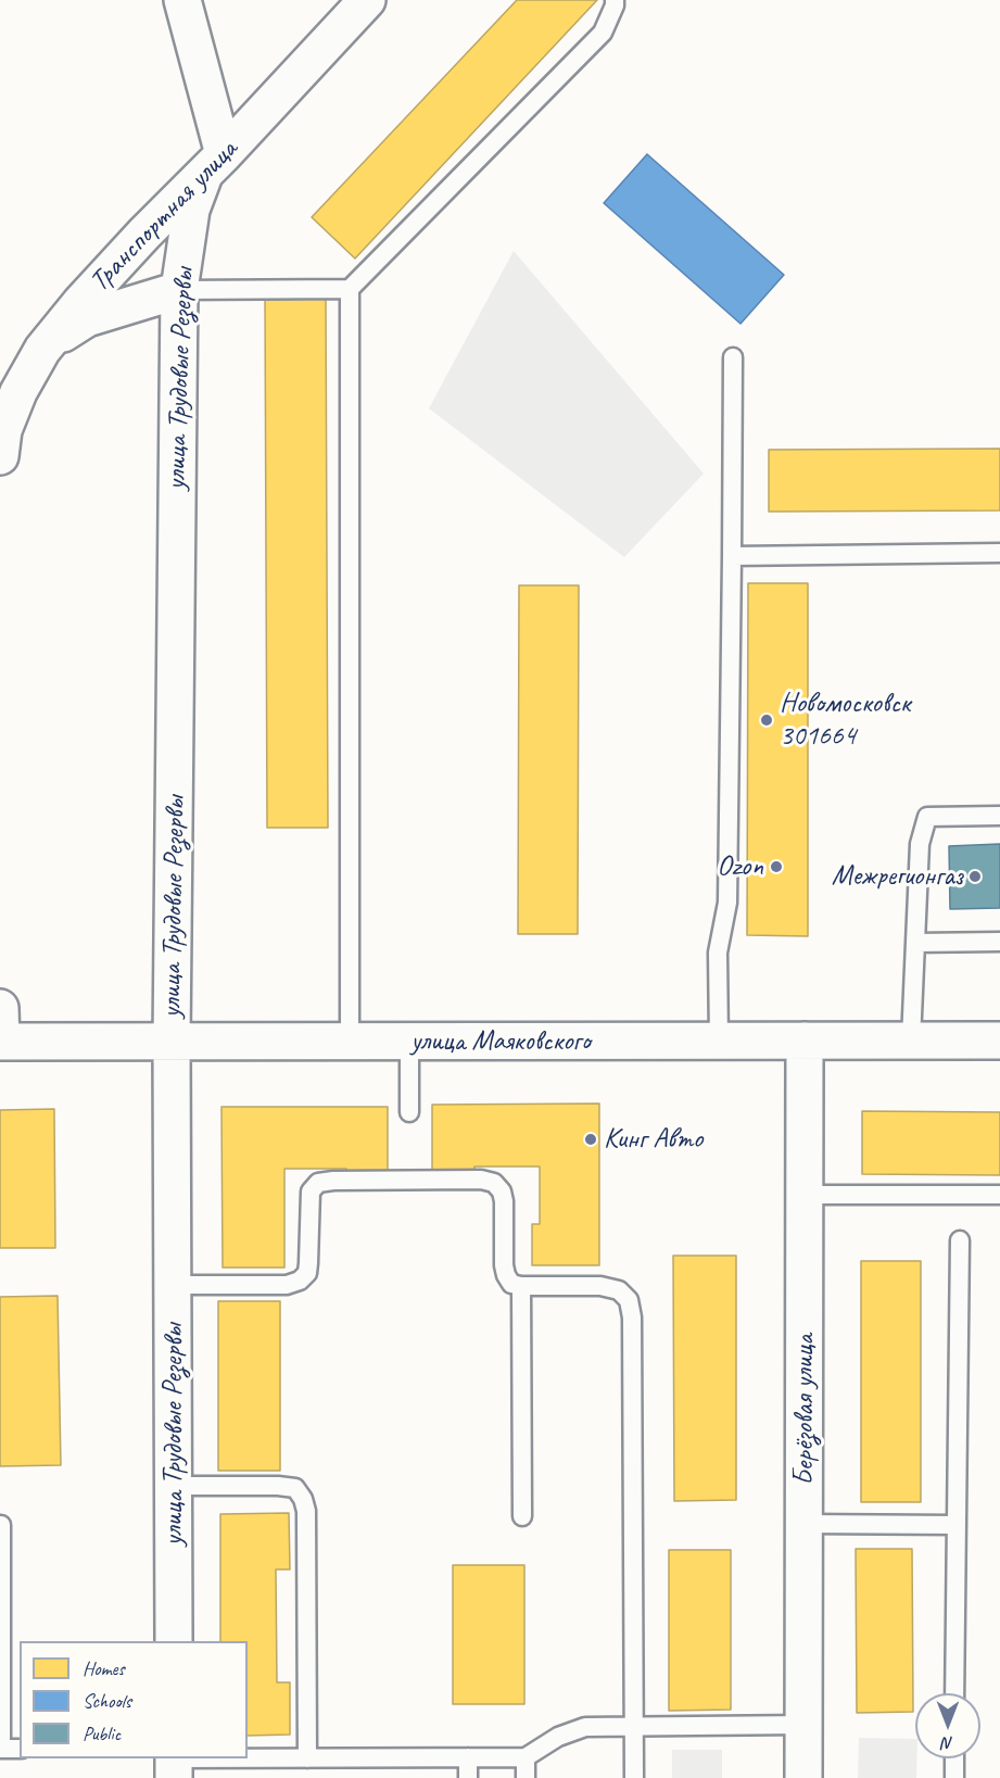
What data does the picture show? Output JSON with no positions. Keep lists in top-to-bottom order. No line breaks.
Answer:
{"streets":{"street":["Транспортная улица","улица Трудовые Резервы","улица Маяковского","Берёзовая улица"]},"crossings":[["Транспортная улица","улица Трудовые Резервы"],["улица Трудовые Резервы","улица Маяковского"],["улица Маяковского","Берёзовая улица"]],"places":["Новомосковск 301664","Ozon","Межрегионгаз","Кинг Авто"],"legend":["Homes","Schools","Public"],"north":"bottom"}
